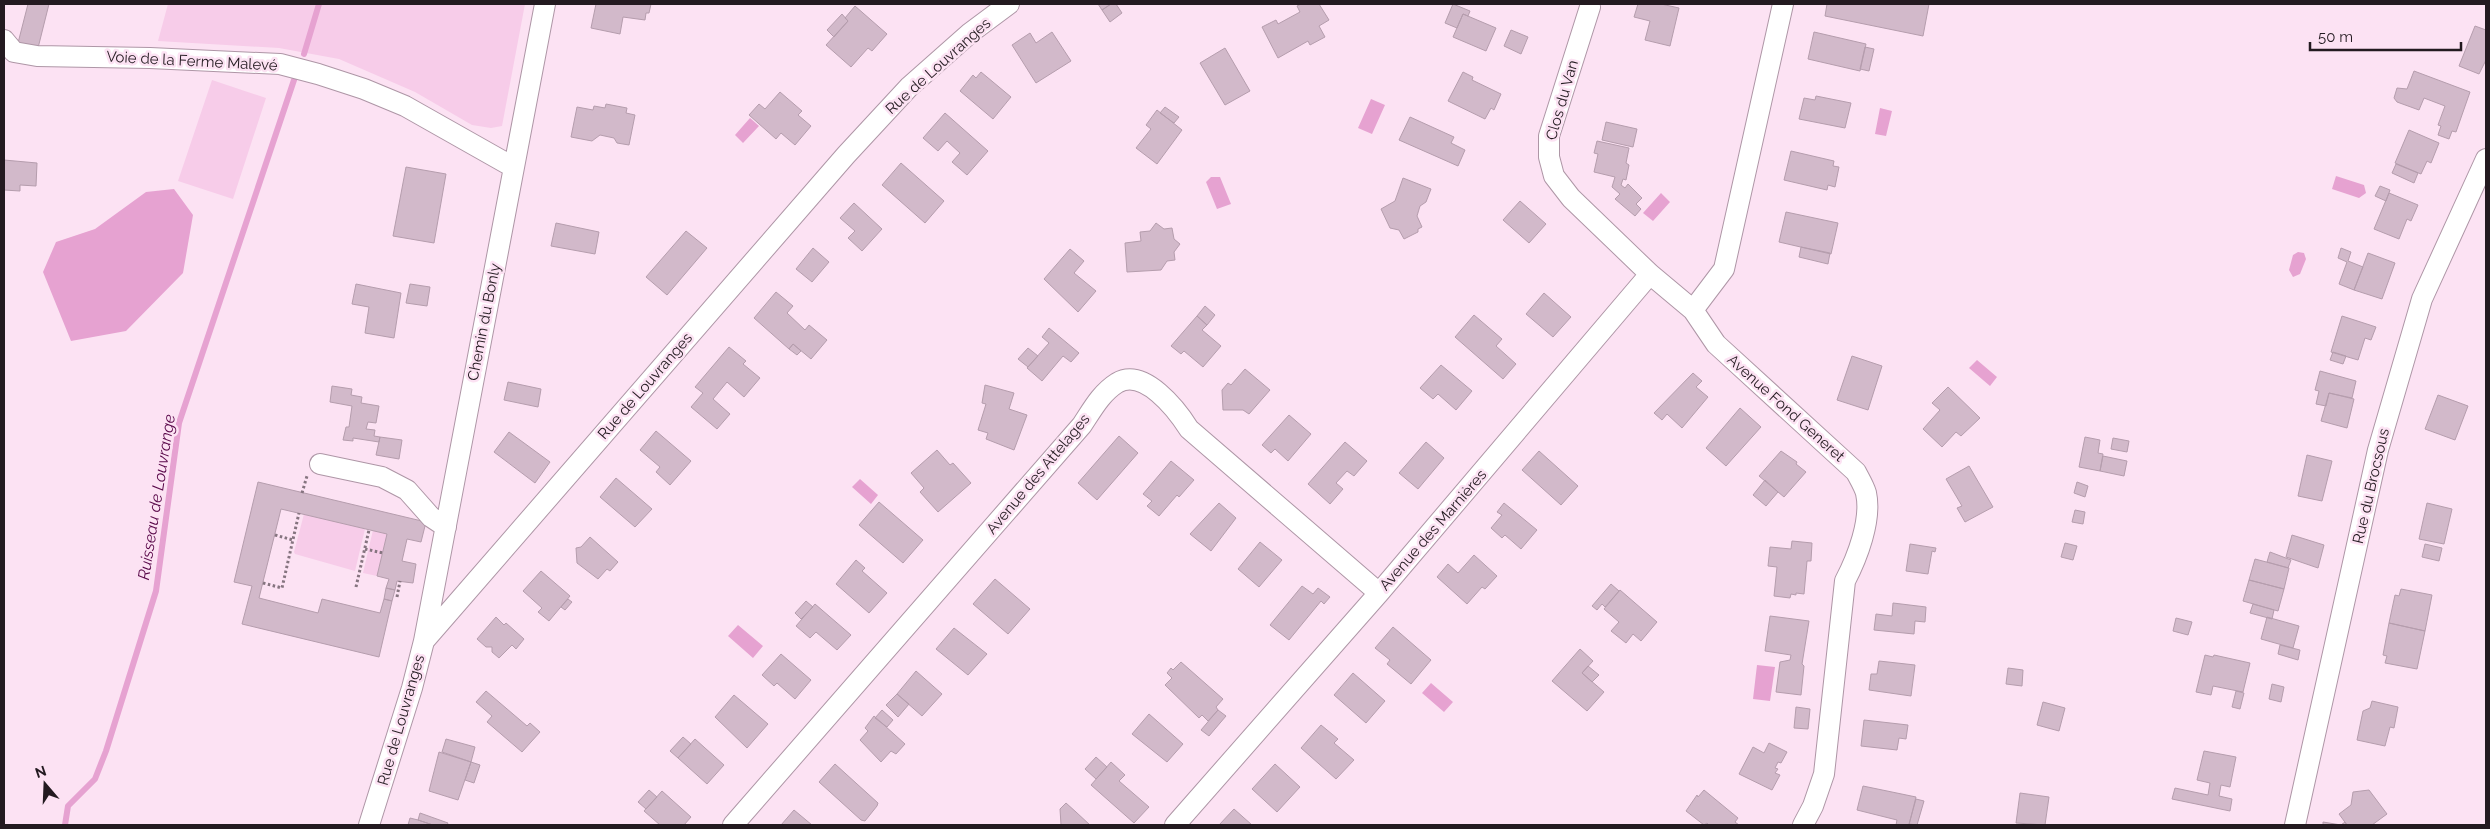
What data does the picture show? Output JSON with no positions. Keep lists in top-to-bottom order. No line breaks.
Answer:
{"streets":{"street":["Voie de la Ferme Malevé","Rue de Louvranges","Clos du Van","Chemin du Bonly","Avenue Fond Generet","Avenue des Attelages","Rue du Brocsous","Avenue des Marnières"]},"crossings":[["Voie de la Ferme Malevé","Chemin du Bonly"],["Rue de Louvranges","Chemin du Bonly"],["Clos du Van","Avenue des Marnières"],["Avenue des Attelages","Avenue des Marnières"]],"water":["Ruisseau de Louvrange"],"scale_bar":"50 m","north":"top"}
